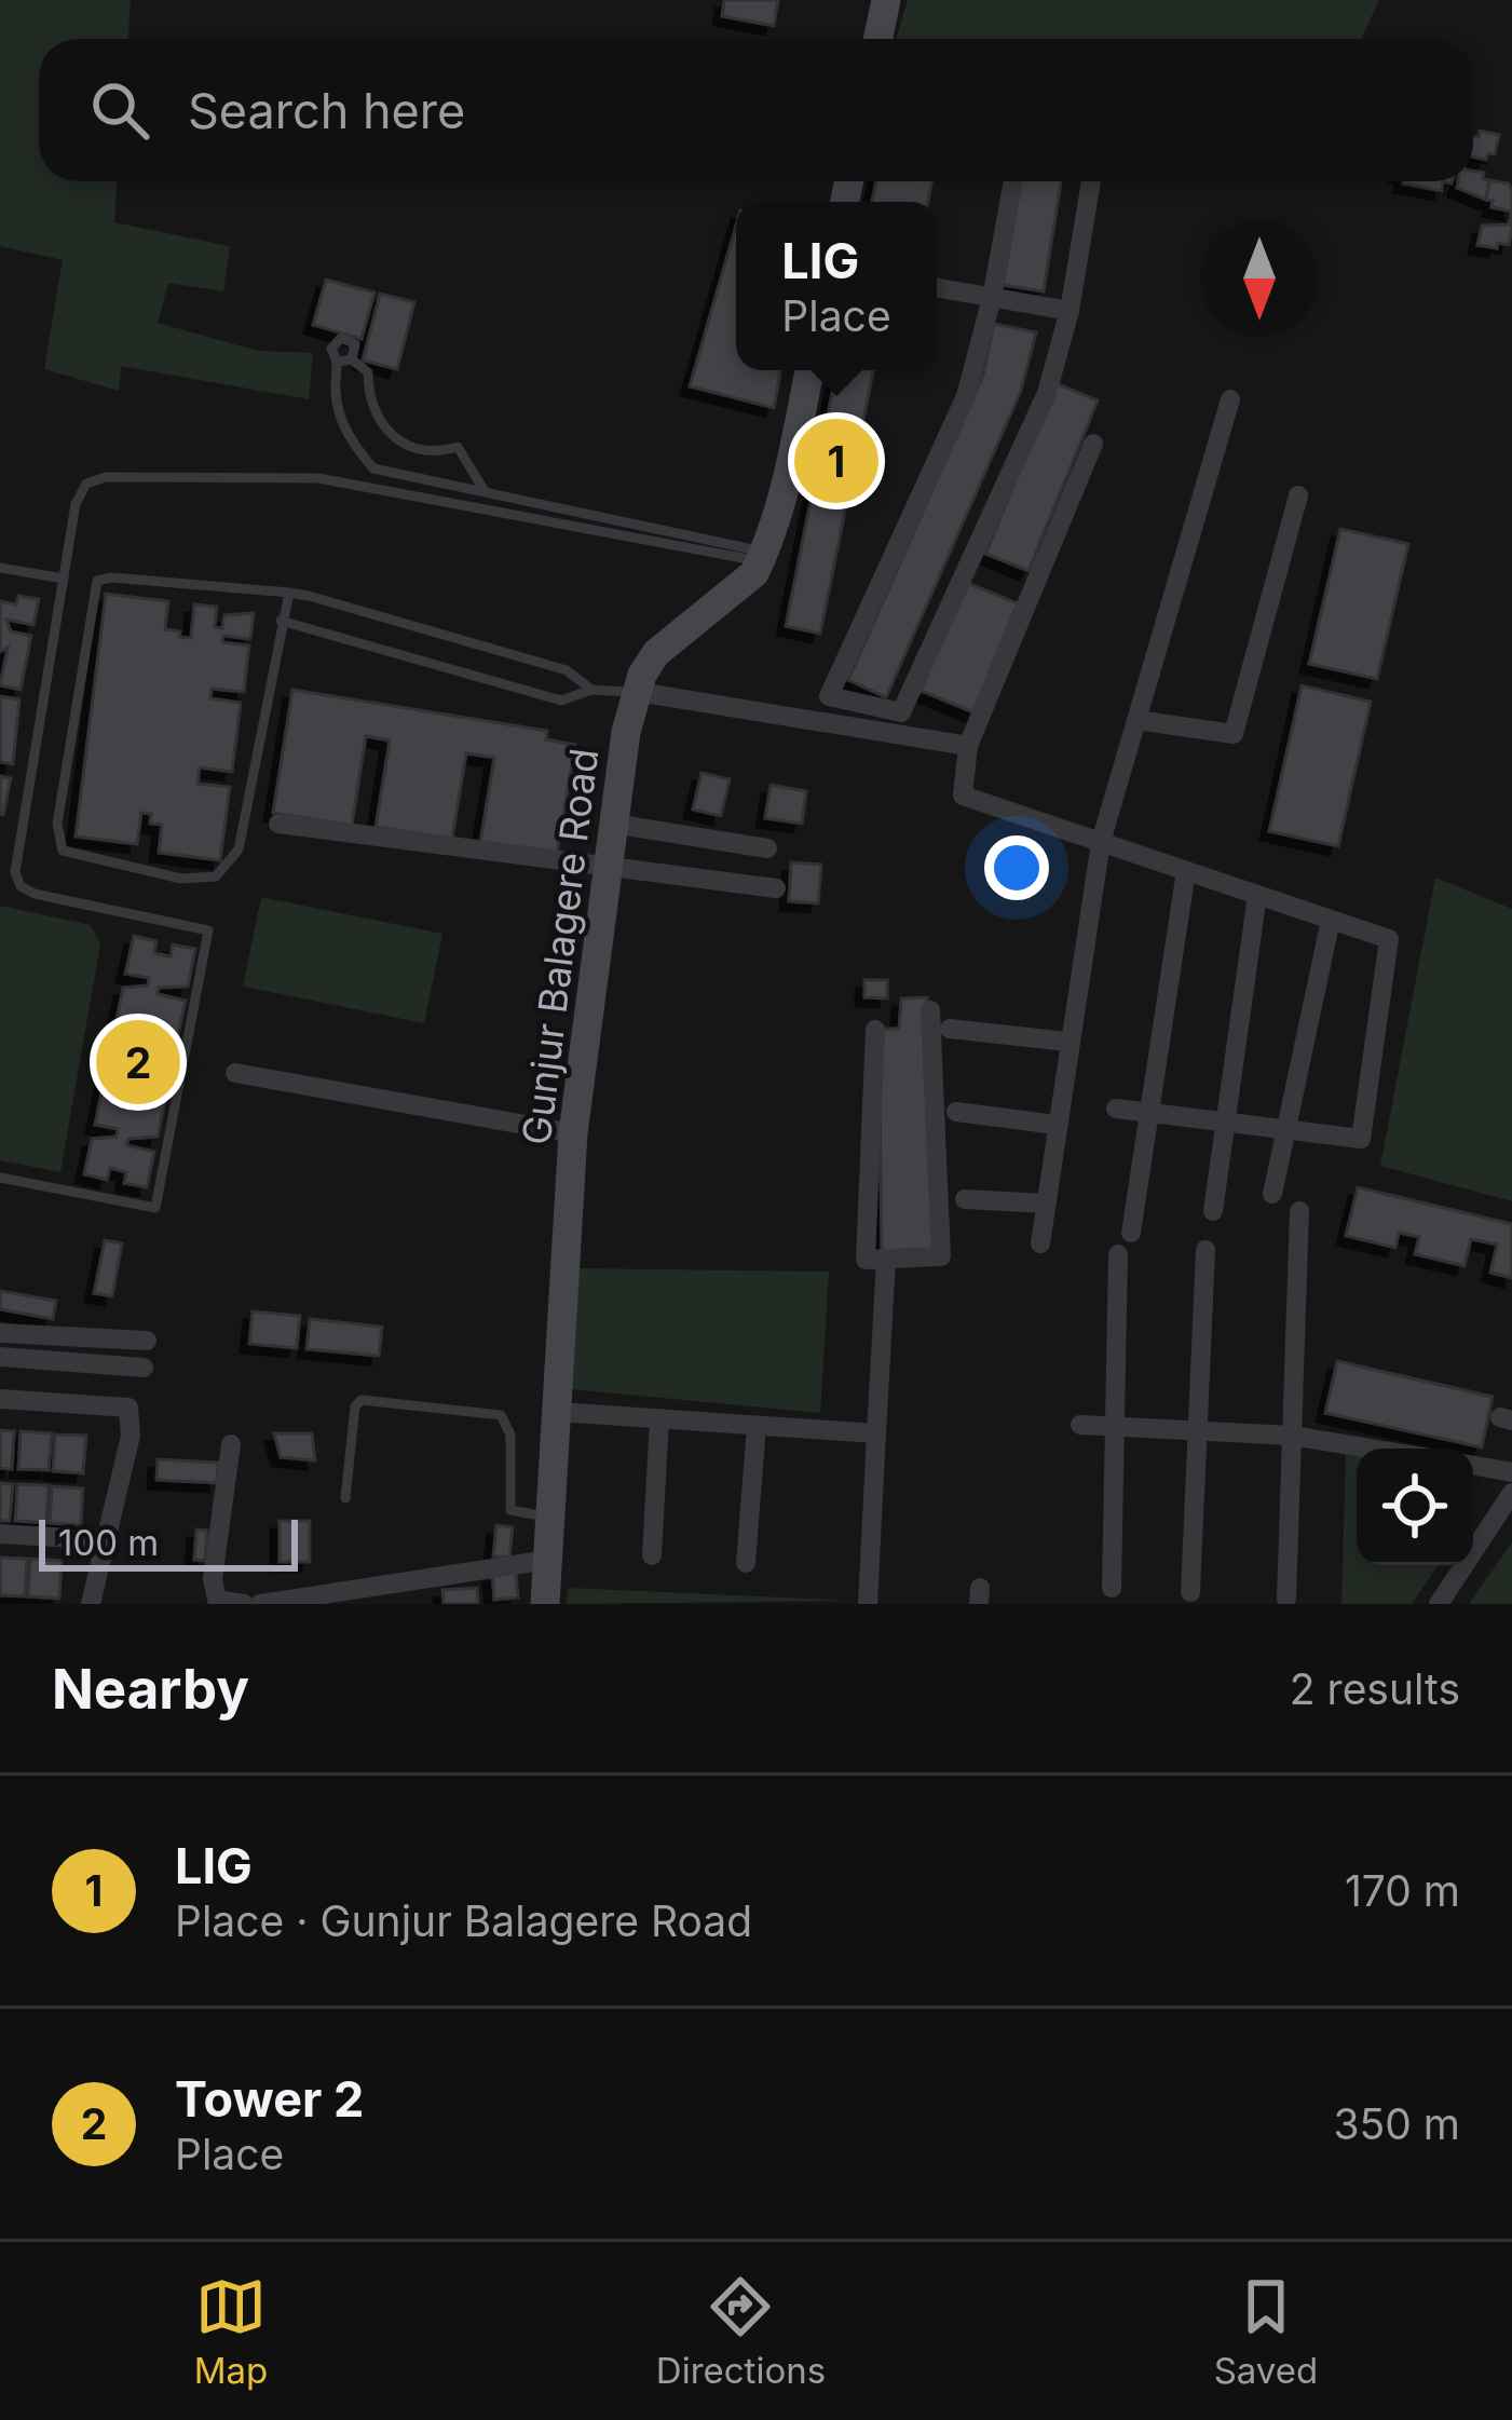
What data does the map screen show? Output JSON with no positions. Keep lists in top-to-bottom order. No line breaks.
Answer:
{"streets":{"street":["Gunjur Balagere Road"]},"scale_bar":"100 m","north":"bottom","page":{"search":"Search here","popup":["LIG","Place"],"pins":["1","2"],"scale":"100 m","heading":["Nearby","2 results"],"list":[{"mark":"1","name":"LIG","note":"Place · Gunjur Balagere Road","value":"170 m"},{"mark":"2","name":"Tower 2","note":"Place","value":"350 m"}],"nav":["Map","Directions","Saved"]}}
